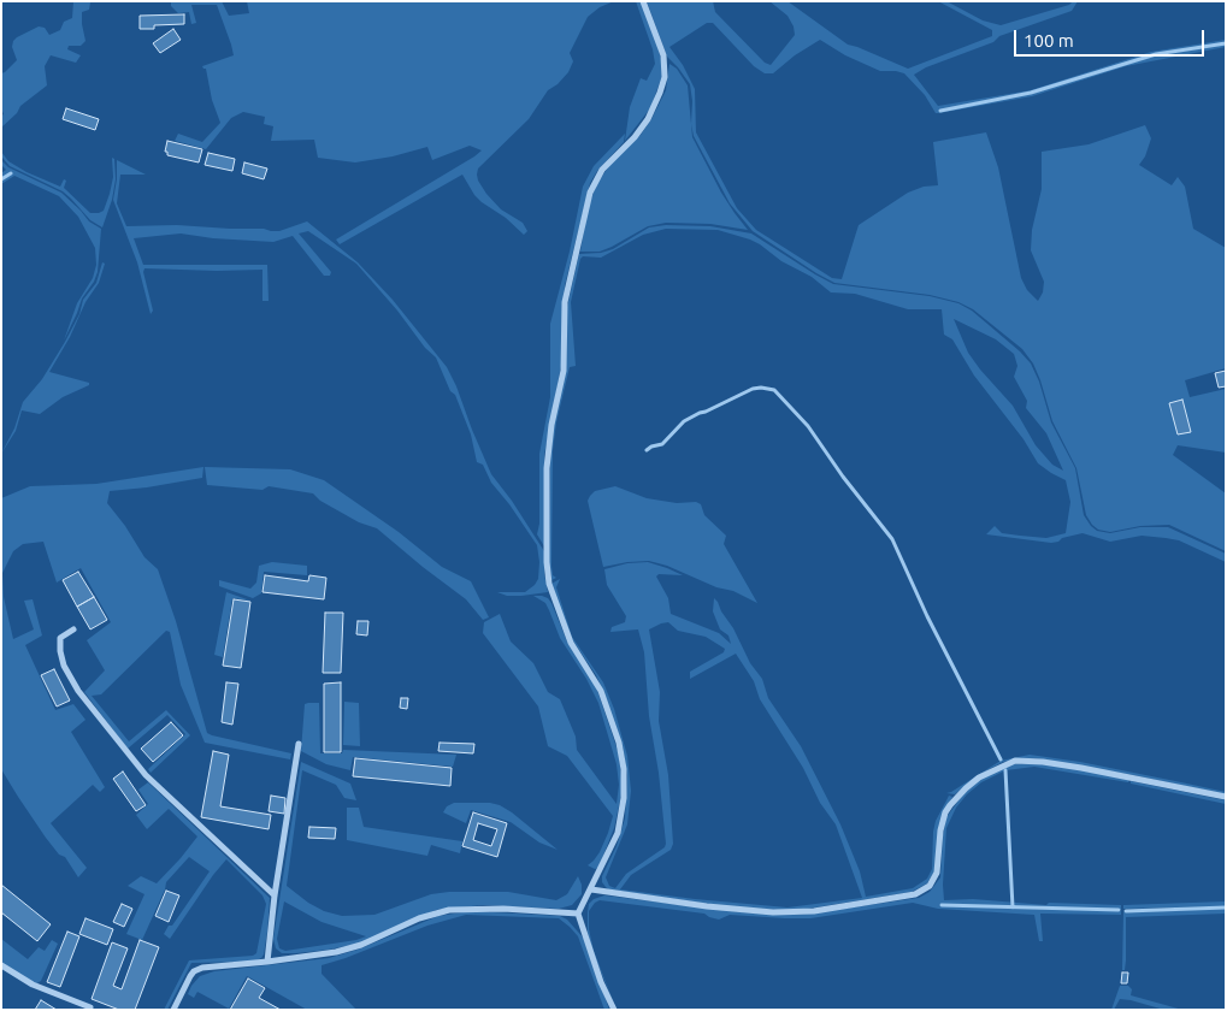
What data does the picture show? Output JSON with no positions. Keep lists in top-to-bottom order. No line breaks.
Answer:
{"scale_bar":"100 m"}
